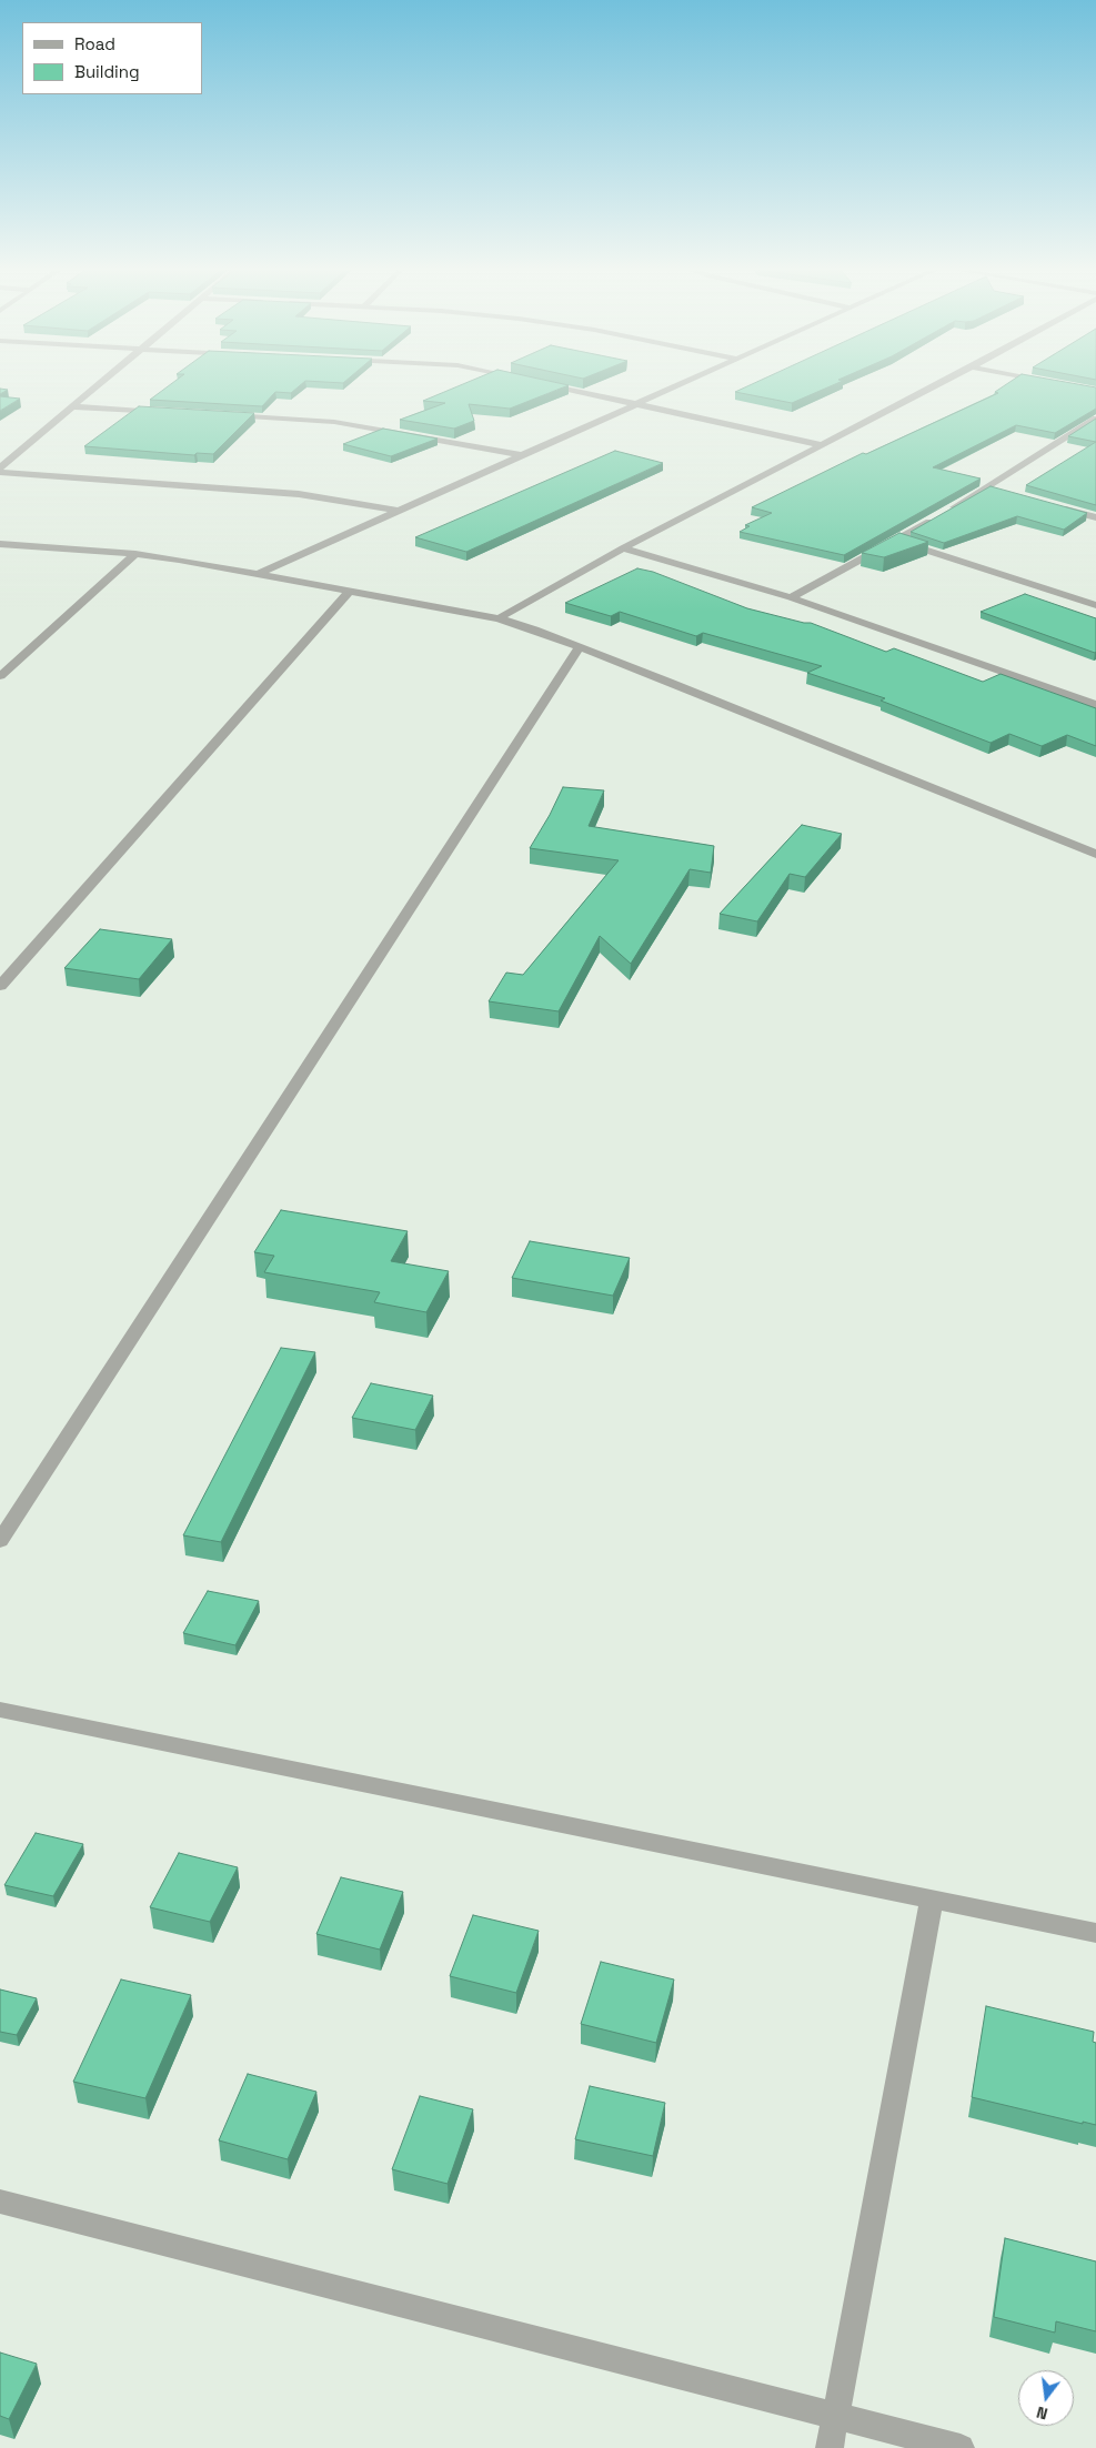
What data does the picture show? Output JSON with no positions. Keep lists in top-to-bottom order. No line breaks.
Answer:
{"legend":["Road","Building"],"north":"bottom"}
